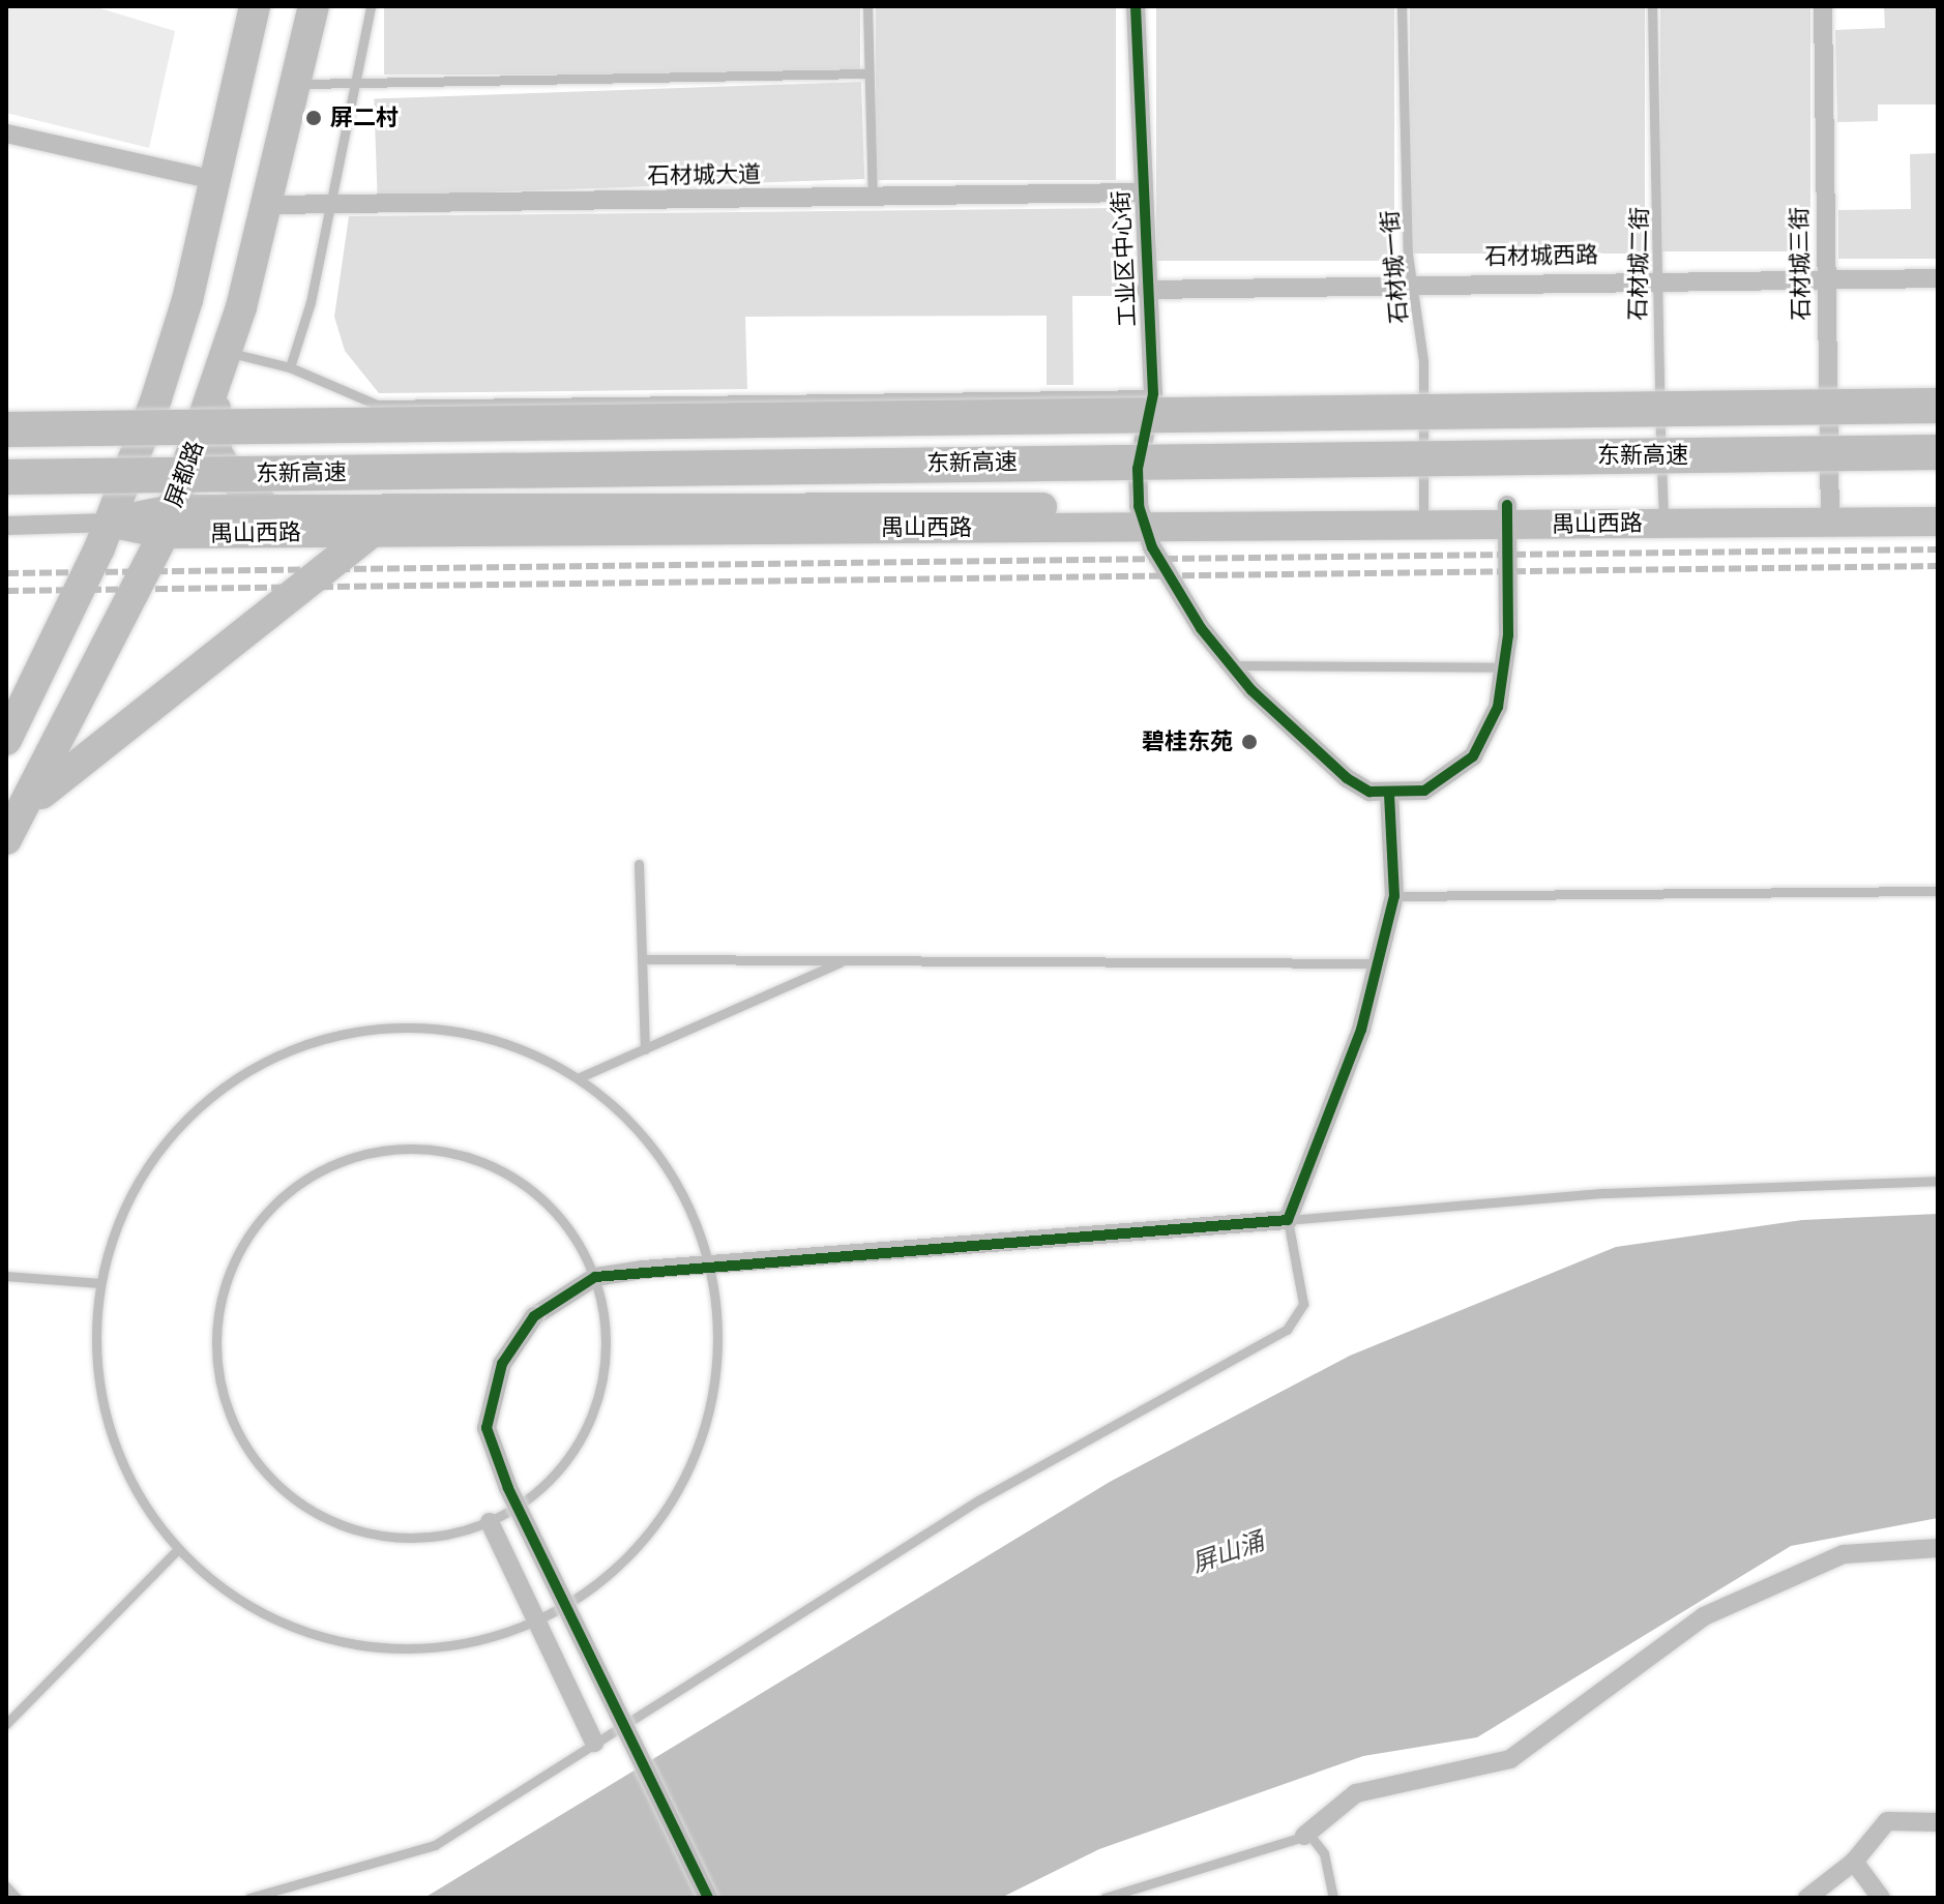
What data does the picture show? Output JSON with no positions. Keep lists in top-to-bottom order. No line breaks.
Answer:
{"streets":{"highway":["东新高速","屏都路"],"main road":["禺山西路"],"street":["石材城大道","石材城西路","工业区中心街","石材城三街"],"lane":["石材城二街","石材城一街"]},"crossings":[["石材城大道","工业区中心街"],["石材城大道","屏都路"],["石材城西路","工业区中心街"],["石材城西路","石材城二街"],["石材城西路","石材城三街"],["石材城西路","石材城一街"],["工业区中心街","禺山西路"],["石材城二街","禺山西路"],["石材城三街","禺山西路"],["石材城一街","禺山西路"],["屏都路","禺山西路"]],"water":["屏山涌"],"places":["屏二村","碧桂东苑"]}
